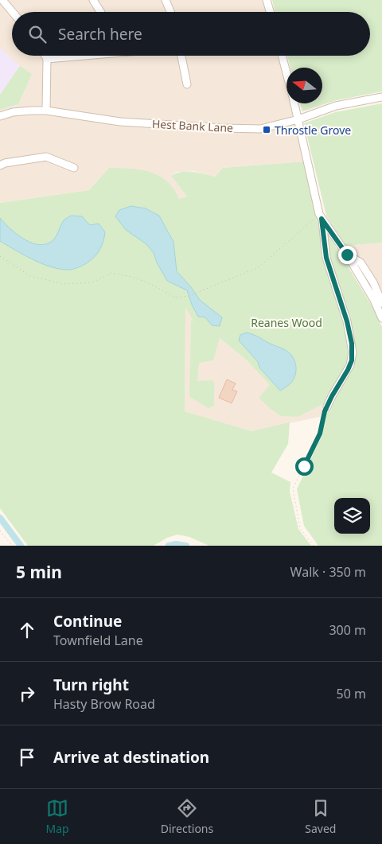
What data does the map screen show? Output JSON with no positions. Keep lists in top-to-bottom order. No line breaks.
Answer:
{"streets":{"street":["Hest Bank Lane"]},"parks":["Reanes Wood"],"places":{"transit":["Throstle Grove"]},"north":"left","page":{"search":"Search here","heading":["5 min","Walk · 350 m"],"list":[["Continue","Townfield Lane","300 m"],["Turn right","Hasty Brow Road","50 m"],"Arrive at destination"],"nav":["Map","Directions","Saved"]}}
